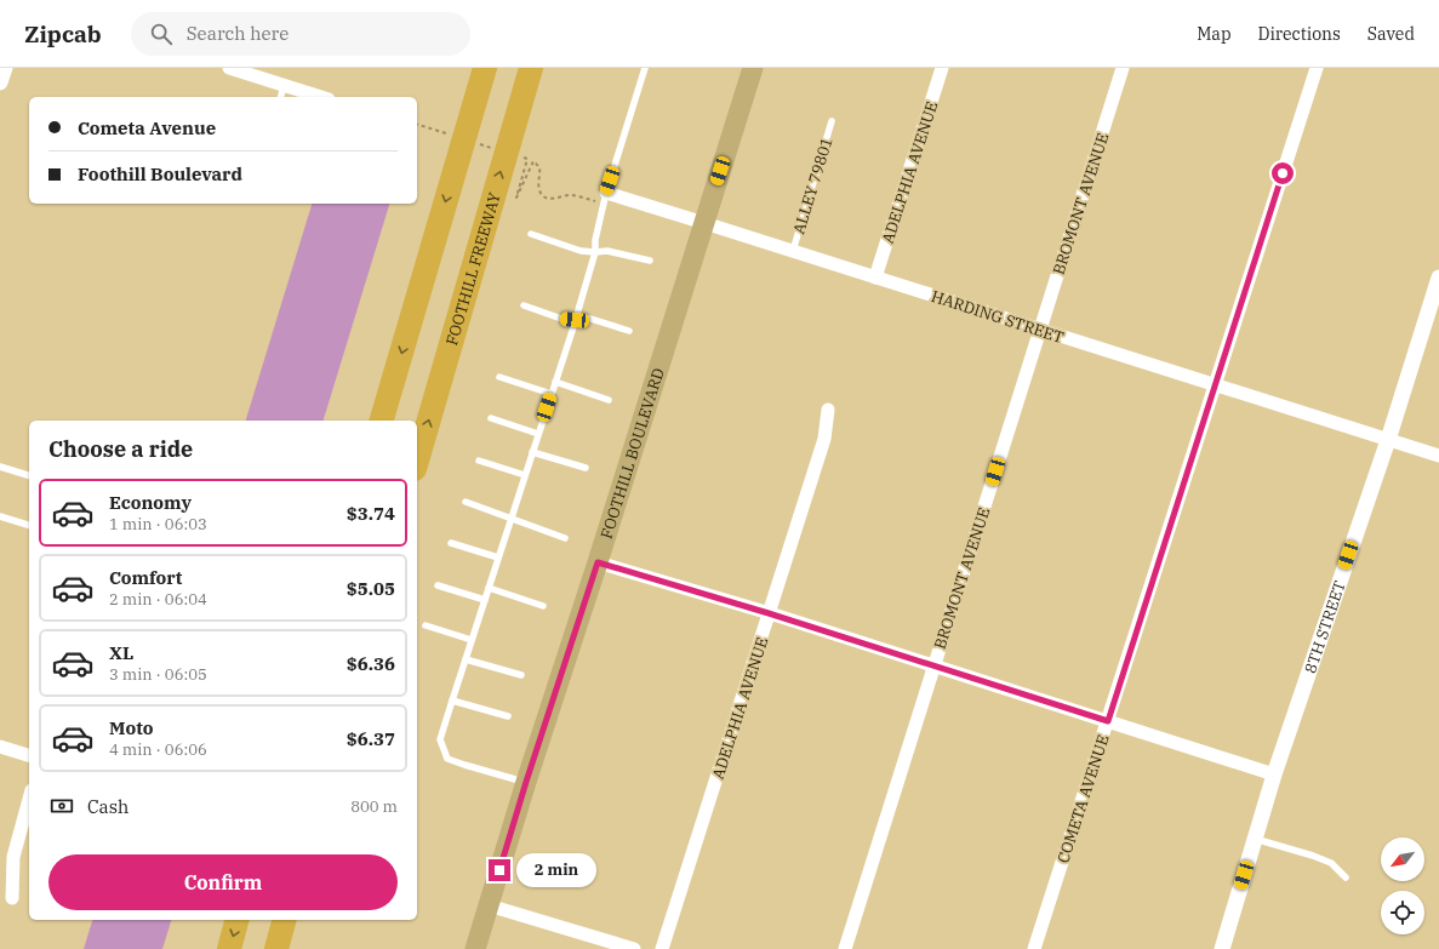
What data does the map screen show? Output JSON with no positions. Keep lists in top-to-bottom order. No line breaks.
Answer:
{"streets":{"highway":["FOOTHILL FREEWAY"],"main road":["FOOTHILL BOULEVARD"],"street":["ADELPHIA AVENUE","BROMONT AVENUE","HARDING STREET","8TH STREET","COMETA AVENUE"],"lane":["ALLEY 79801"]},"crossings":[["ADELPHIA AVENUE","HARDING STREET"],["ALLEY 79801","HARDING STREET"],["BROMONT AVENUE","HARDING STREET"],["HARDING STREET","FOOTHILL BOULEVARD"],["HARDING STREET","8TH STREET"],["HARDING STREET","COMETA AVENUE"]],"north":"bottom left","page":{"header":"Zipcab","search":"Search here","nav":["Map","Directions","Saved"],"banner":["Cometa Avenue","Foothill Boulevard"],"heading":"Choose a ride","list":[{"name":"Economy","note":"1 min · 06:03","value":"$3.74"},{"name":"Comfort","note":"2 min · 06:04","value":"$5.05"},{"name":"XL","note":"3 min · 06:05","value":"$6.36"},{"name":"Moto","note":"4 min · 06:06","value":"$6.37"}],"pay":["Cash","800 m"],"buttons":"Confirm","bubble":"2 min"}}
